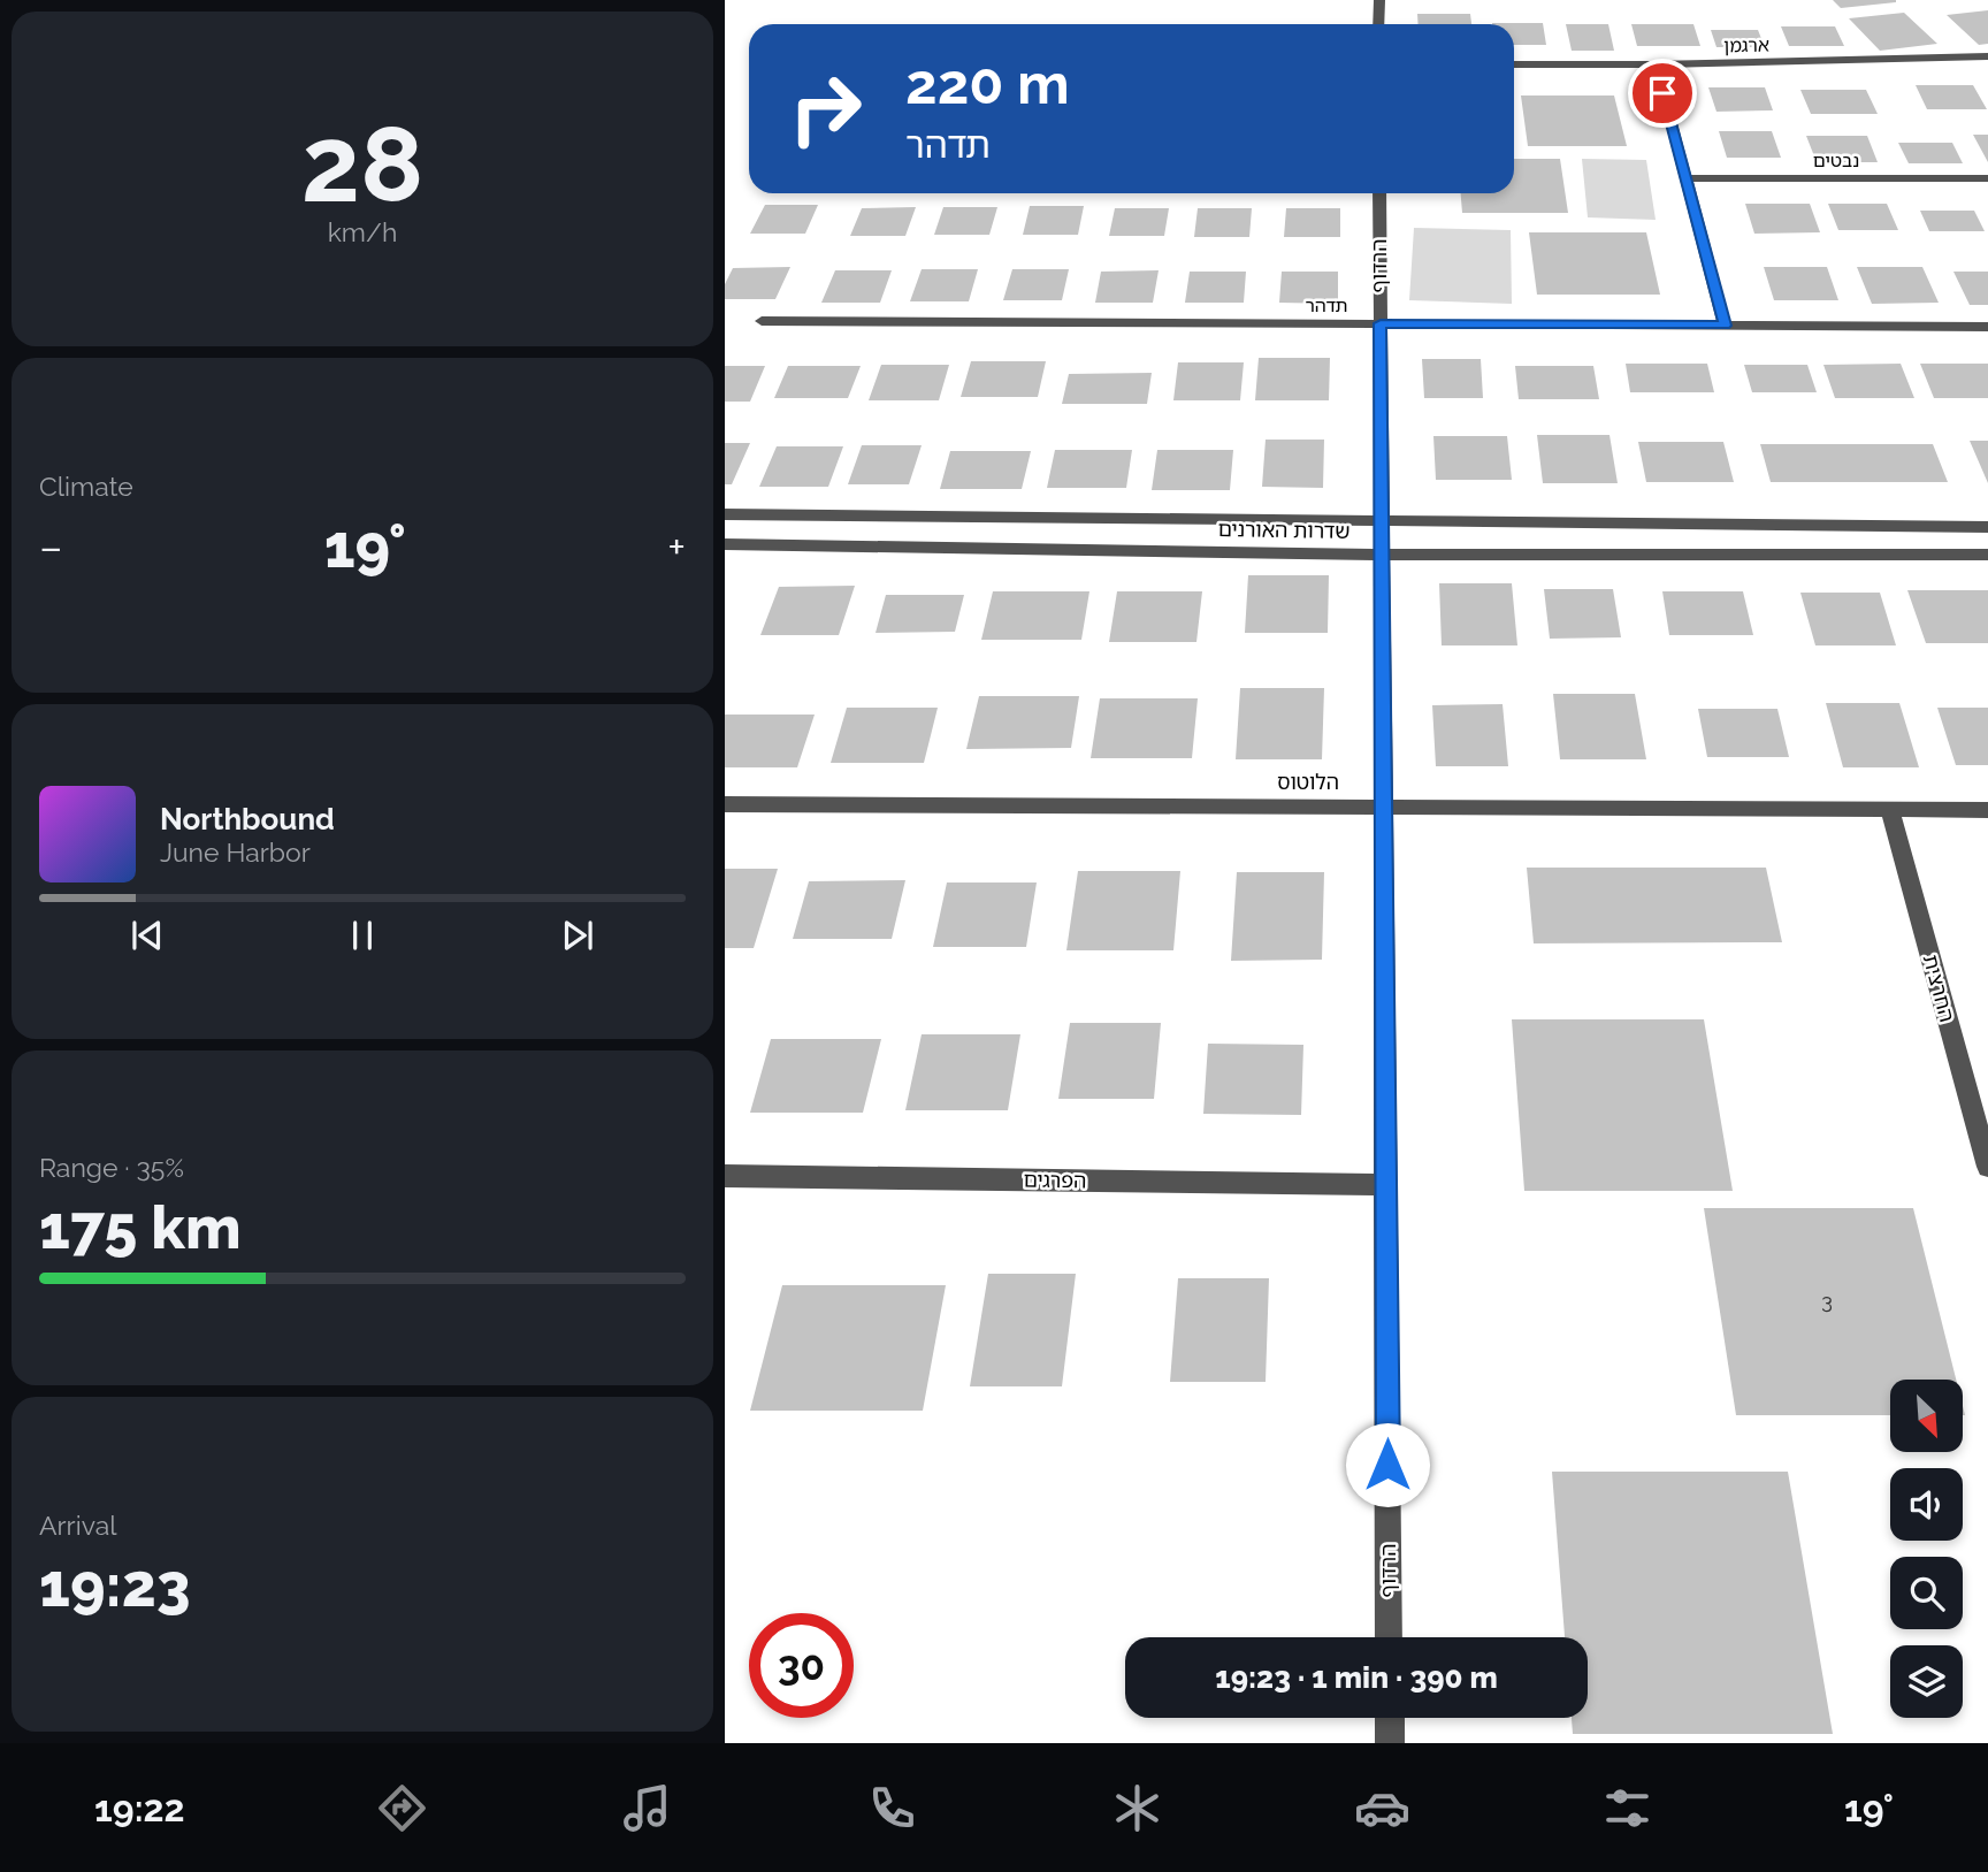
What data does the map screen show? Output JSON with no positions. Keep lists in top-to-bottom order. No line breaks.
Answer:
{"streets":{"street":["ארגמן","נבטים","הרדוף","תדהר","שדרות האורנים","הלוטוס","החרצית","הפרגים"]},"crossings":[["הרדוף","תדהר"],["הרדוף","שדרות האורנים"],["הרדוף","הלוטוס"],["הרדוף","הפרגים"],["הלוטוס","החרצית"]],"house_numbers":["3"],"north":"bottom right","page":{"tile":[["28","km/h"],"Climate",["Range · 35%","175 km"],["Arrival","19:23"]],"turn":["220 m","תדהר"],"heat":["−","19°","+"],"song":["Northbound","June Harbor"],"limit":"30","trip":"19:23 · 1 min · 390 m","tabs":["19:22","19°"]}}
